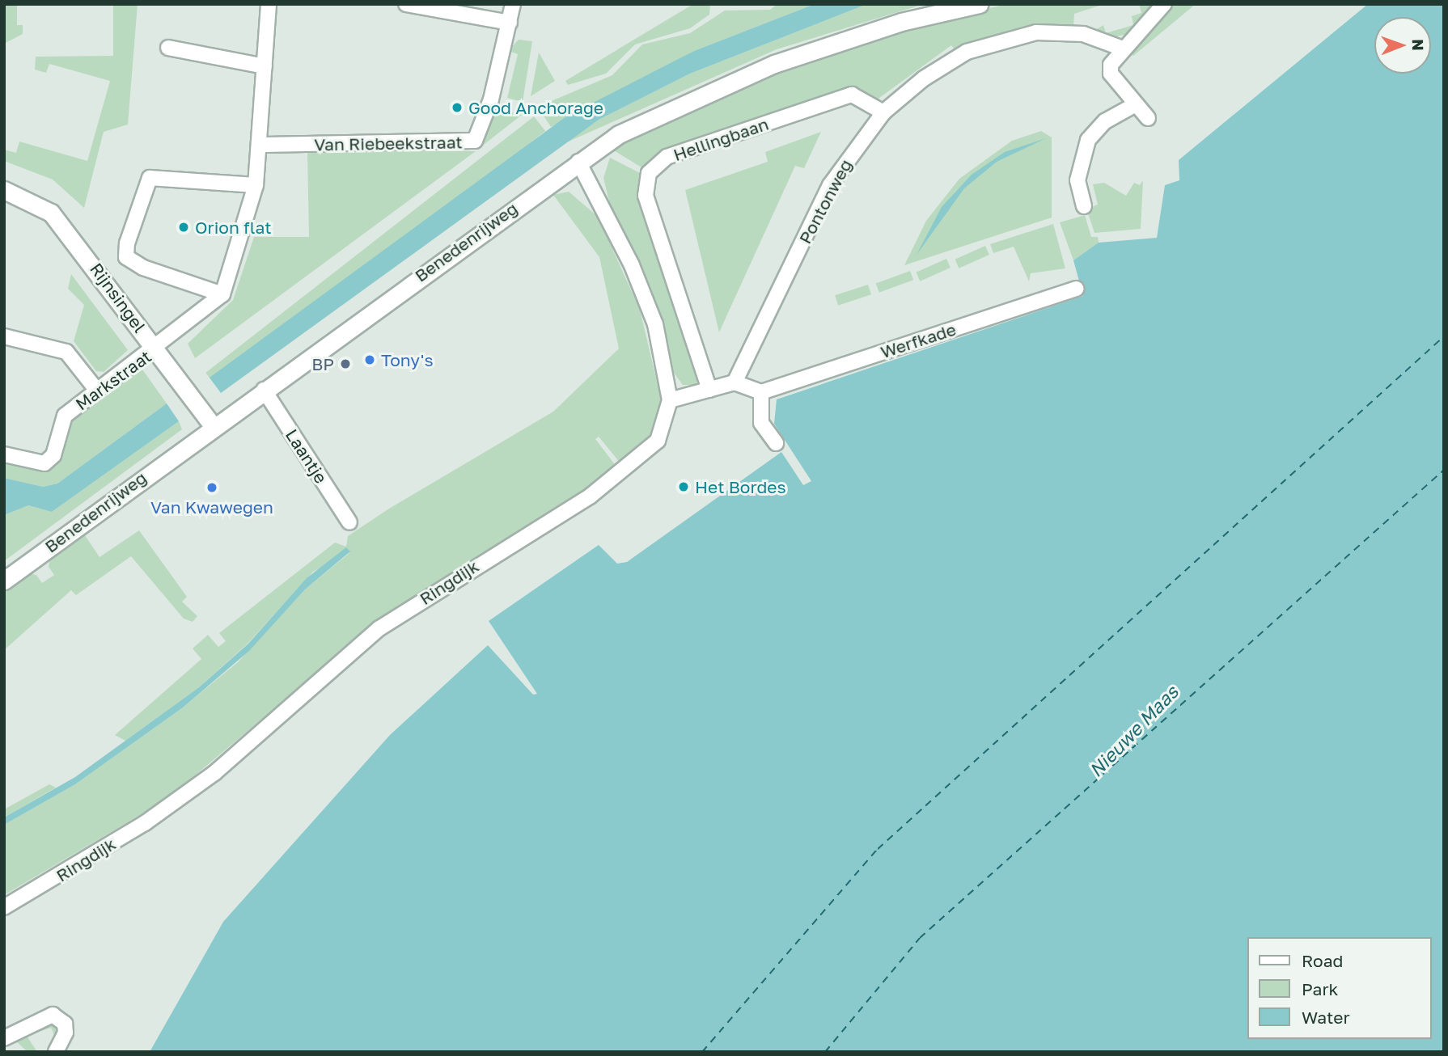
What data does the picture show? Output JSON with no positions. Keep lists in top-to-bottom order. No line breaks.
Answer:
{"streets":{"street":["Hellingbaan","Van Riebeekstraat","Pontonweg","Benedenrijweg","Rijnsingel","Werfkade","Markstraat","Laantje","Ringdijk"]},"crossings":[["Hellingbaan","Pontonweg"],["Benedenrijweg","Rijnsingel"],["Benedenrijweg","Laantje"],["Benedenrijweg","Ringdijk"],["Rijnsingel","Markstraat"]],"water":["Nieuwe Maas"],"places":["Good Anchorage","Orion flat","Tony's","BP","Het Bordes","Van Kwawegen"],"legend":["Road","Park","Water"],"north":"right"}
